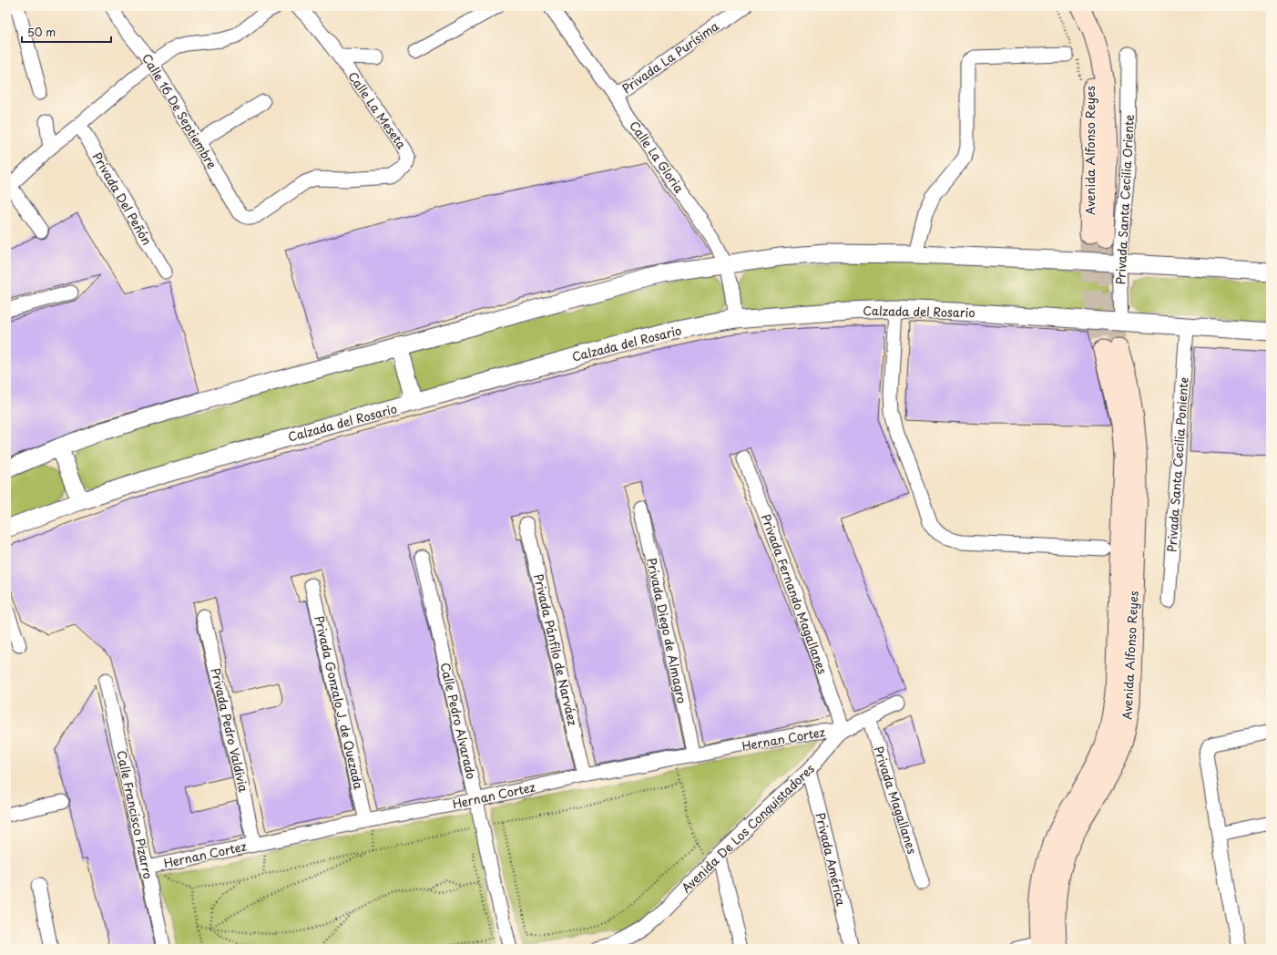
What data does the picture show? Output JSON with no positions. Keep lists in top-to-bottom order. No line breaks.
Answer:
{"streets":{"main road":["Avenida Alfonso Reyes"],"street":["Privada La Purísima","Calle La Meseta","Calle 16 De Septiembre","Calle La Gloria","Privada Del Peñón","Privada Santa Cecilia Oriente","Calzada del Rosario","Privada Santa Cecilia Poniente","Privada Fernando Magallanes","Privada Diego de Almagro","Privada Pánfilo de Narváez","Privada Gonzalo J. de Quezada","Calle Pedro Alvarado","Privada Pedro Valdivia","Hernan Cortez","Privada Magallanes","Calle Francisco Pizarro","Avenida De Los Conquistadores","Privada América"]},"crossings":[["Privada La Purísima","Calle La Gloria"],["Calle La Meseta","Calle 16 De Septiembre"],["Calle La Gloria","Calzada del Rosario"],["Privada Santa Cecilia Oriente","Calzada del Rosario"],["Calzada del Rosario","Privada Santa Cecilia Poniente"],["Privada Fernando Magallanes","Hernan Cortez"],["Privada Fernando Magallanes","Avenida De Los Conquistadores"],["Privada Diego de Almagro","Hernan Cortez"],["Privada Pánfilo de Narváez","Hernan Cortez"],["Privada Gonzalo J. de Quezada","Hernan Cortez"],["Calle Pedro Alvarado","Hernan Cortez"],["Privada Pedro Valdivia","Hernan Cortez"],["Hernan Cortez","Calle Francisco Pizarro"],["Hernan Cortez","Avenida De Los Conquistadores"],["Privada Magallanes","Avenida De Los Conquistadores"],["Avenida De Los Conquistadores","Privada América"]],"scale_bar":"50 m"}
